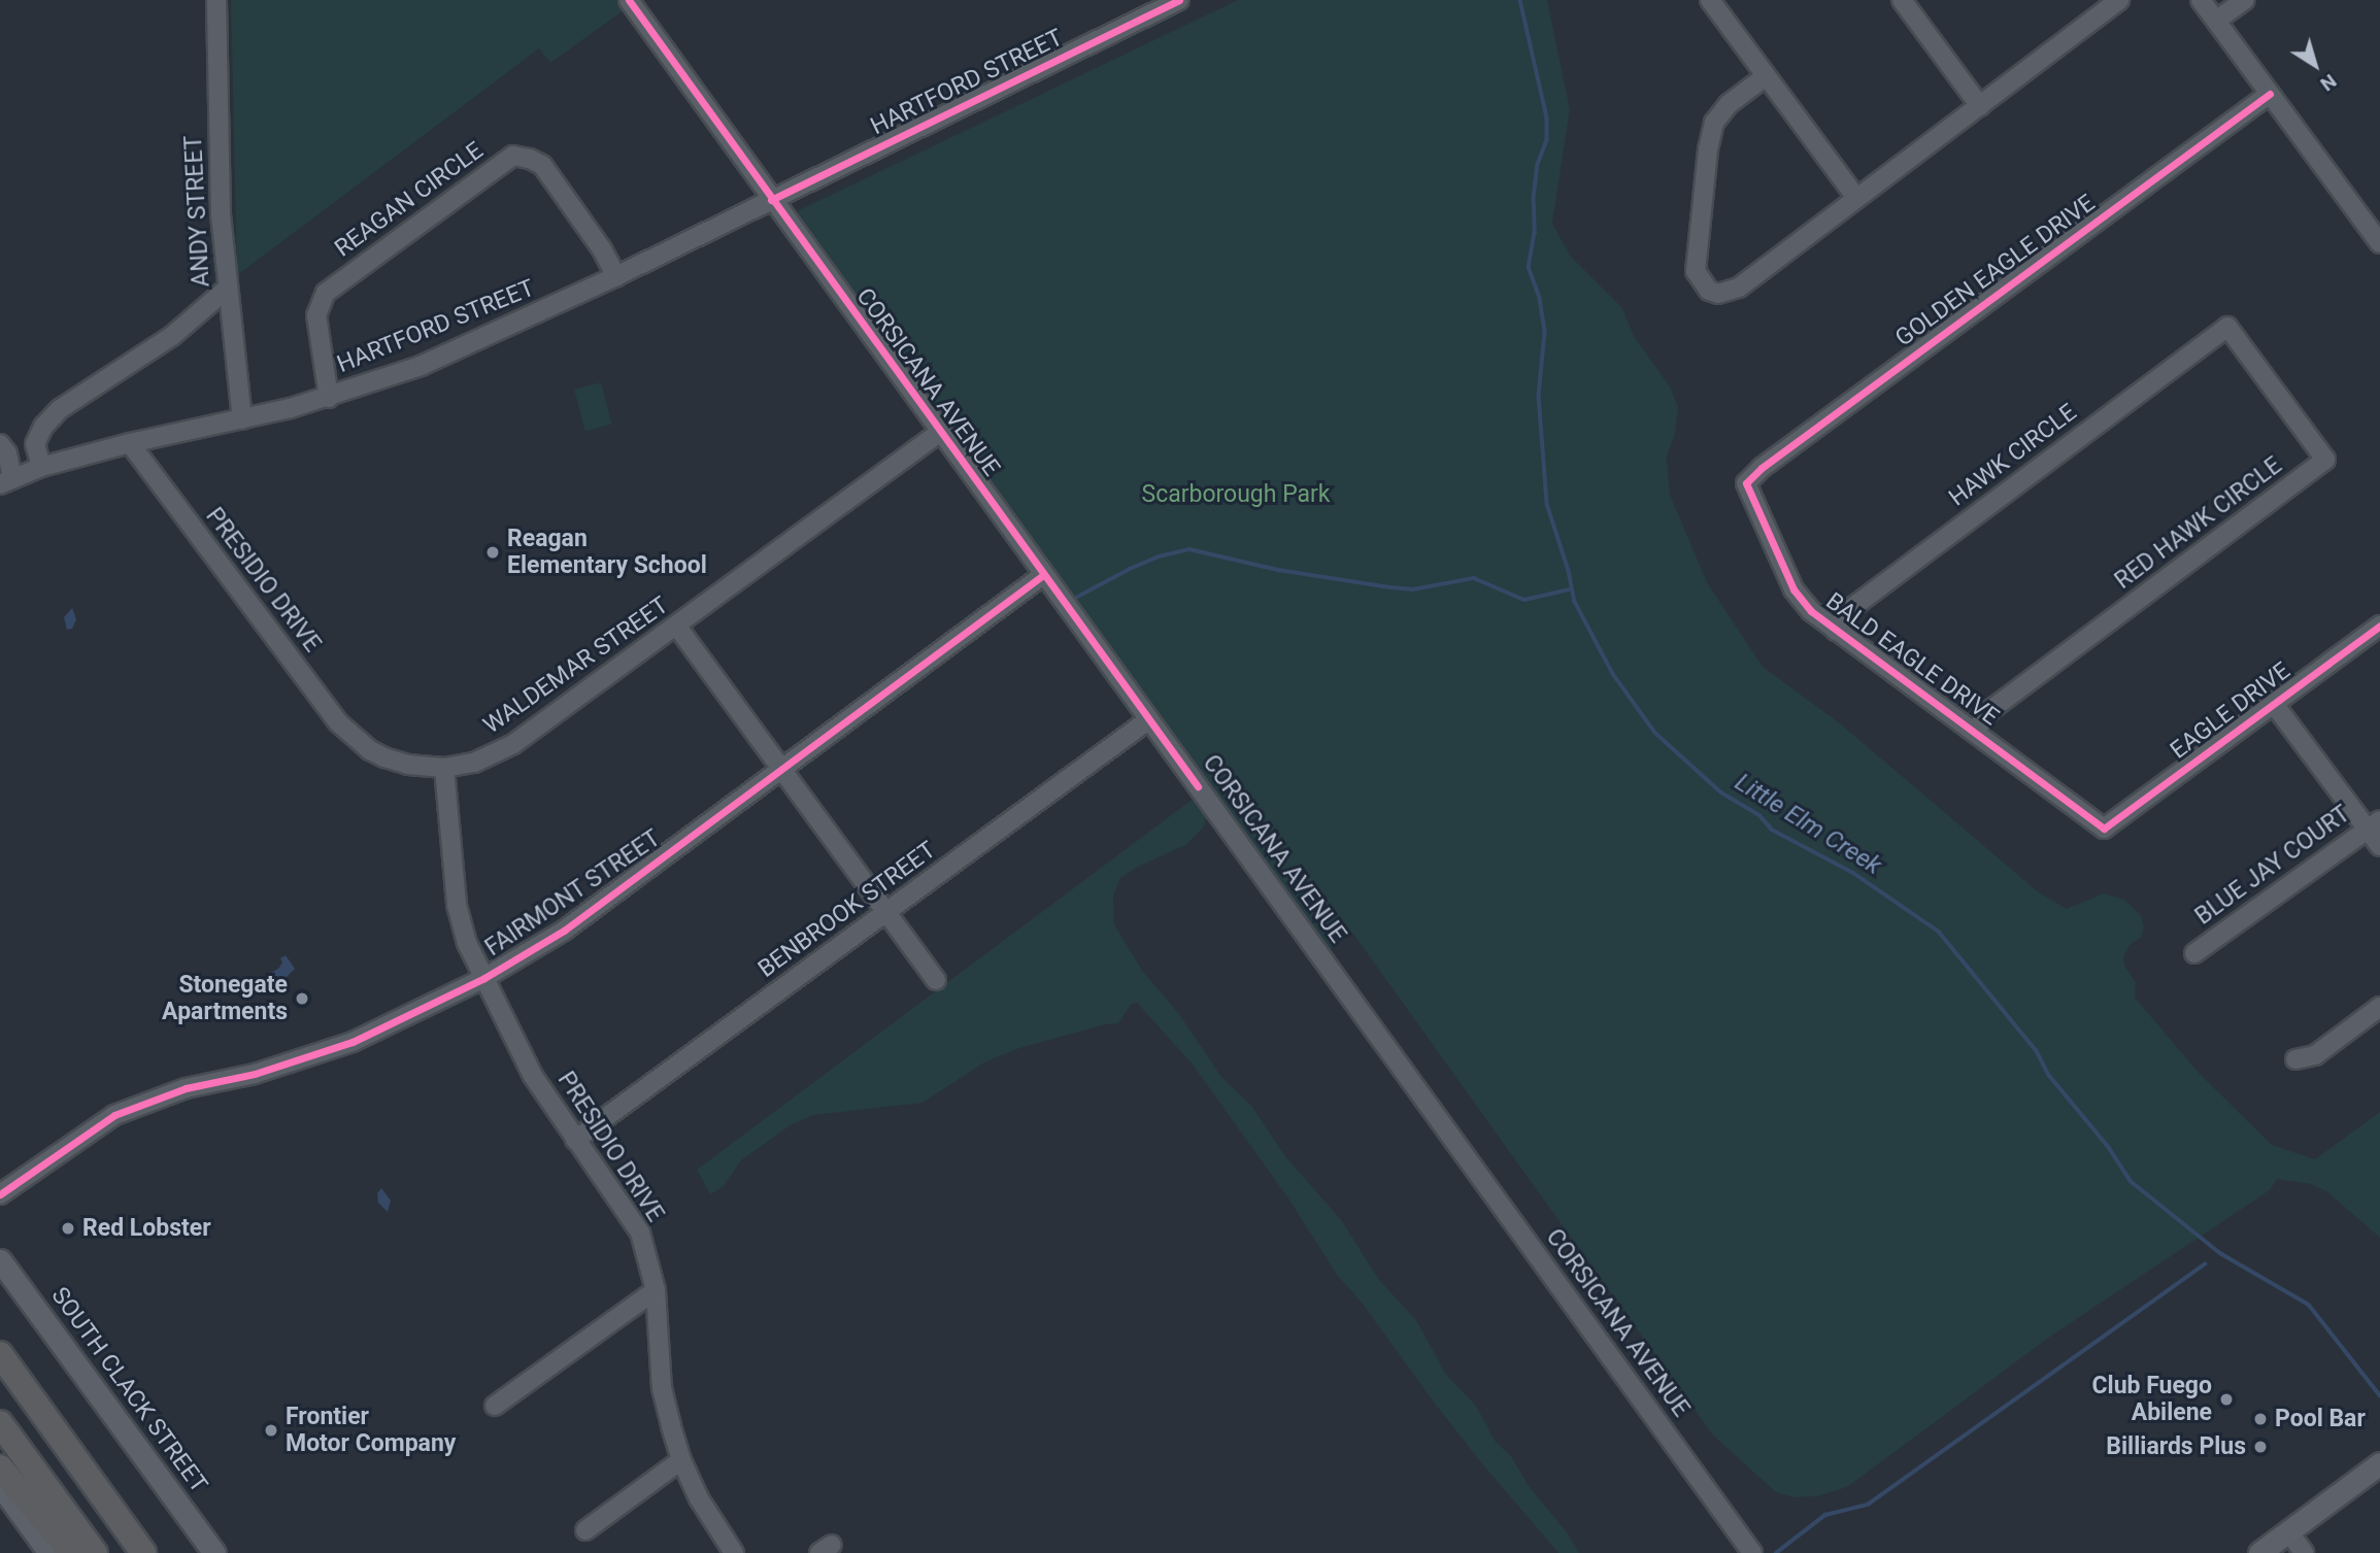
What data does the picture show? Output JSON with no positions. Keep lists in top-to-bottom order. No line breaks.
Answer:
{"streets":{"main road":["SOUTH CLACK STREET"],"street":["HARTFORD STREET","REAGAN CIRCLE","ANDY STREET","GOLDEN EAGLE DRIVE","CORSICANA AVENUE","HAWK CIRCLE","RED HAWK CIRCLE","PRESIDIO DRIVE","BALD EAGLE DRIVE","WALDEMAR STREET","EAGLE DRIVE","BLUE JAY COURT","FAIRMONT STREET","BENBROOK STREET"]},"crossings":[["HARTFORD STREET","REAGAN CIRCLE"],["HARTFORD STREET","ANDY STREET"],["HARTFORD STREET","CORSICANA AVENUE"],["HARTFORD STREET","PRESIDIO DRIVE"],["GOLDEN EAGLE DRIVE","BALD EAGLE DRIVE"],["CORSICANA AVENUE","WALDEMAR STREET"],["CORSICANA AVENUE","FAIRMONT STREET"],["CORSICANA AVENUE","BENBROOK STREET"],["HAWK CIRCLE","RED HAWK CIRCLE"],["HAWK CIRCLE","BALD EAGLE DRIVE"],["RED HAWK CIRCLE","BALD EAGLE DRIVE"],["PRESIDIO DRIVE","WALDEMAR STREET"],["PRESIDIO DRIVE","FAIRMONT STREET"],["PRESIDIO DRIVE","BENBROOK STREET"],["BALD EAGLE DRIVE","EAGLE DRIVE"]],"water":["Little Elm Creek"],"parks":["Scarborough Park"],"places":["Reagan Elementary School","Stonegate Apartments","Red Lobster","Club Fuego Abilene","Pool Bar","Frontier Motor Company","Billiards Plus"],"north":"bottom right"}
